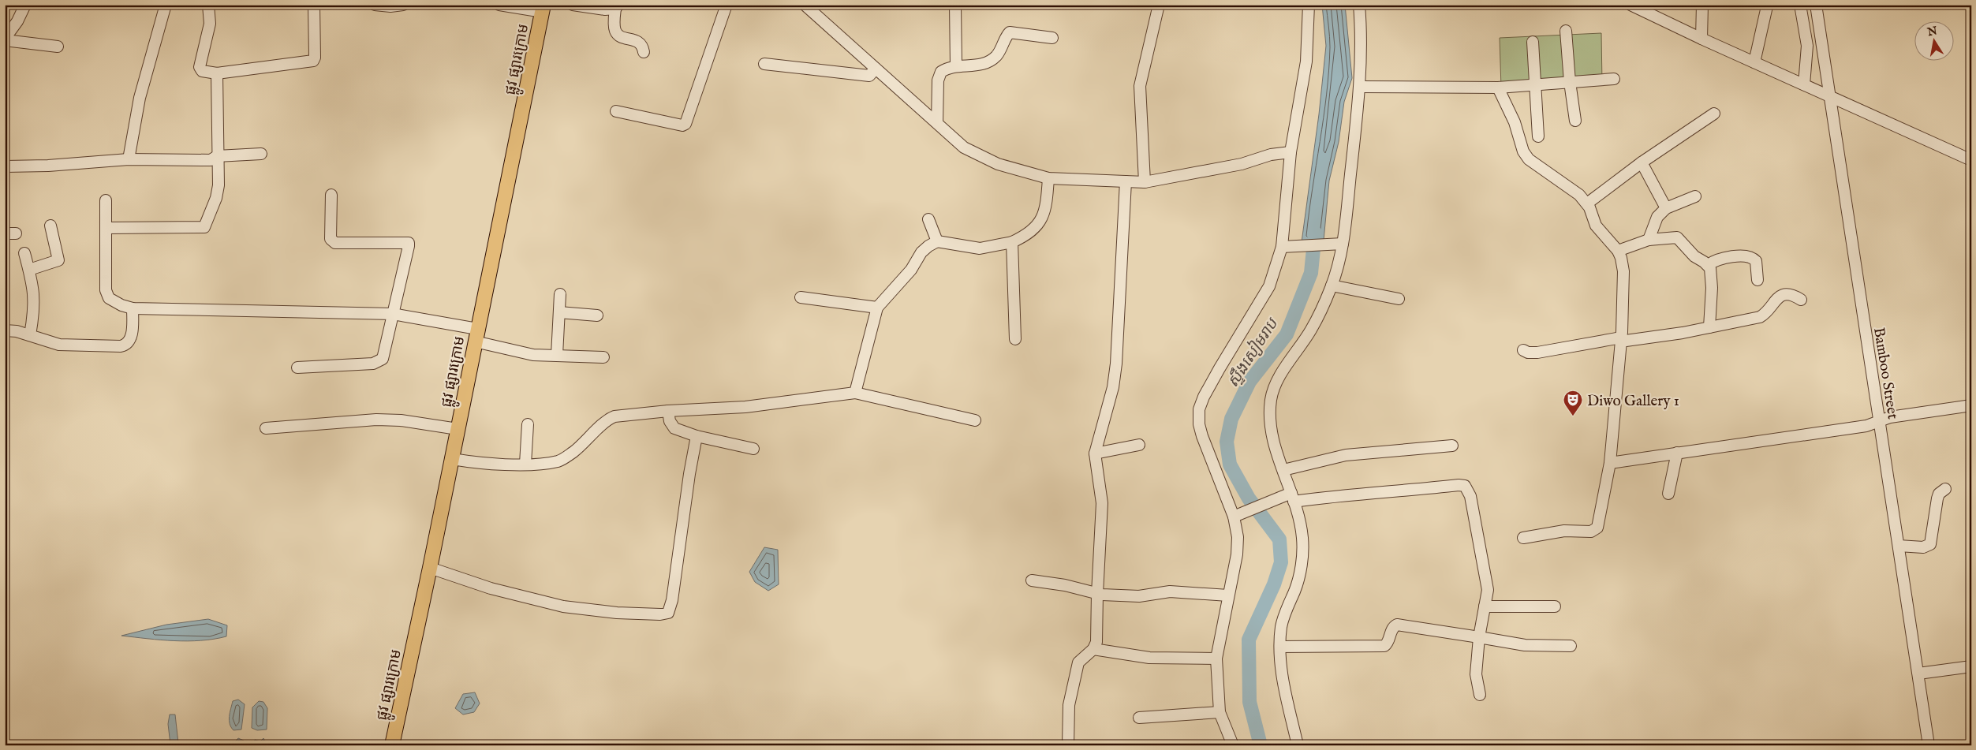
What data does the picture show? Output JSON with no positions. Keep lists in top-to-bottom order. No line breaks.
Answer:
{"streets":{"main road":["ផ្លូវ ផ្សារក្រោម"],"street":["Bamboo Street"]},"water":["ស្ទឹងសៀមរាប"],"places":{"theatre":["Diwo Gallery 1"]},"north":"top"}
